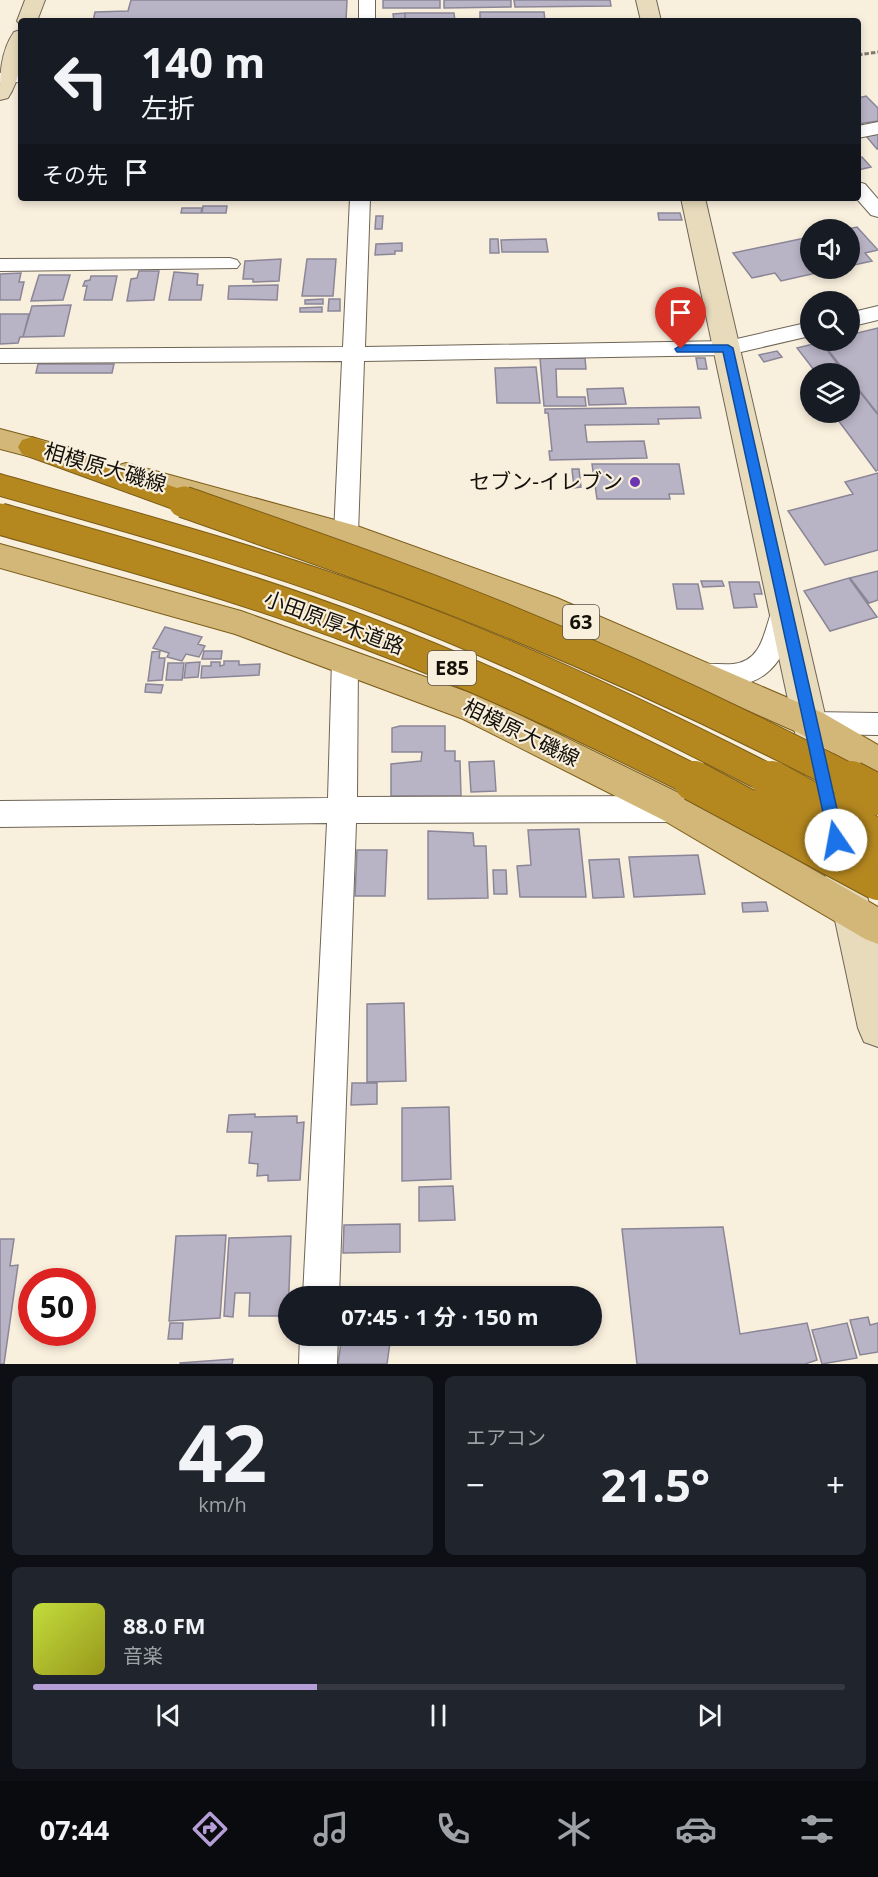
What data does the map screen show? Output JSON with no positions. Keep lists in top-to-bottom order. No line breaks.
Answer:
{"streets":{"highway":["小田原厚木道路","E85"],"main road":["相模原大磯線","63"]},"places":["セブン-イレブン"],"page":{"turn":["140 m","左折"],"then":"その先","limit":"50","trip":"07:45 · 1 分 · 150 m","tile":[["42","km/h"],"エアコン"],"heat":["−","21.5°","+"],"song":["88.0 FM","音楽"],"tabs":"07:44"}}
